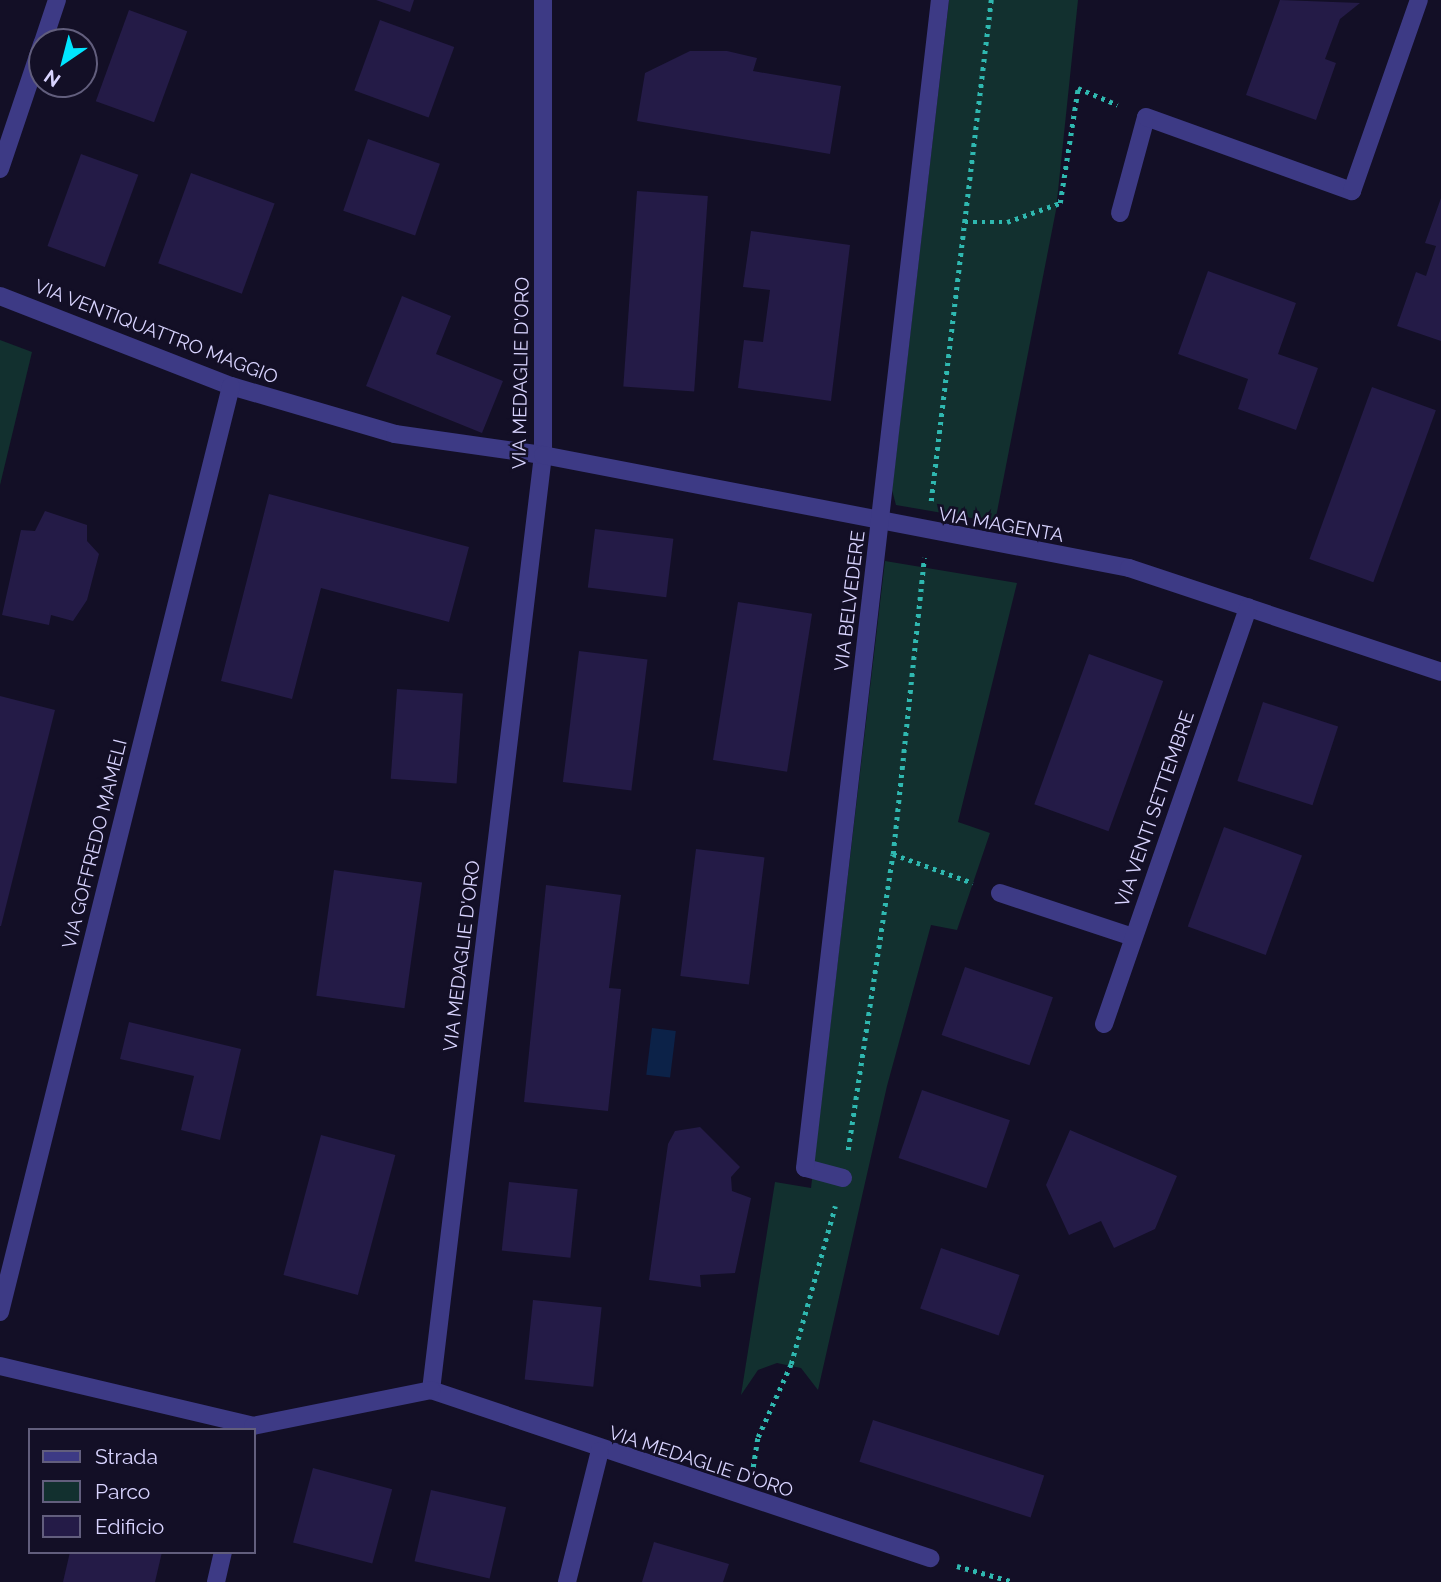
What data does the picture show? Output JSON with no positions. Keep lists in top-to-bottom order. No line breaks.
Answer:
{"streets":{"street":["VIA VENTIQUATTRO MAGGIO","VIA MEDAGLIE D'ORO","VIA MAGENTA","VIA BELVEDERE","VIA VENTI SETTEMBRE","VIA GOFFREDO MAMELI"]},"crossings":[["VIA VENTIQUATTRO MAGGIO","VIA MEDAGLIE D'ORO"],["VIA VENTIQUATTRO MAGGIO","VIA MAGENTA"],["VIA VENTIQUATTRO MAGGIO","VIA GOFFREDO MAMELI"],["VIA MEDAGLIE D'ORO","VIA MAGENTA"],["VIA MAGENTA","VIA BELVEDERE"],["VIA MAGENTA","VIA VENTI SETTEMBRE"]],"legend":["Strada","Parco","Edificio"],"north":"bottom left"}
